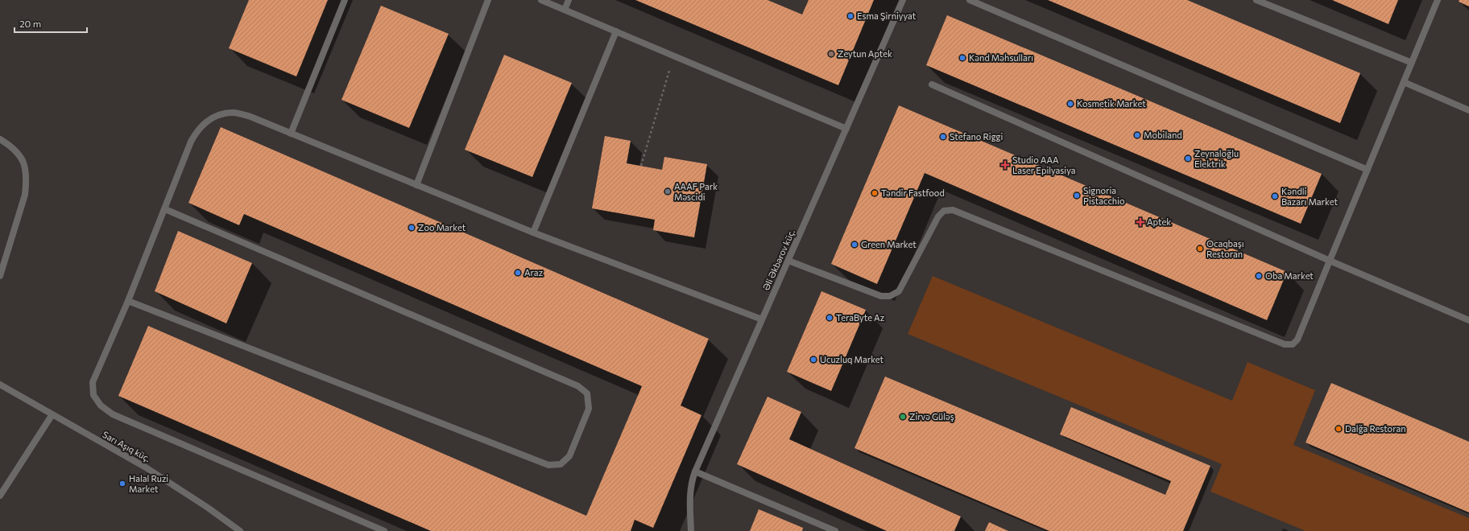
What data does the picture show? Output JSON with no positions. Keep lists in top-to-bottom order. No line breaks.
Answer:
{"streets":{"street":["Əli Əkbərov küç.","Sarı Aşıq küç."]},"places":{"other":["Esma Şirniyyat","Zeytun Aptek","Kənd Məhsulları","Kosmetik Market","Mobiland","Stefano Riggi","Zeynaloğlu Elektrik","AAAF Park Məscidi","Təndir Fastfood","Signoria Pistacchio","Kəndli Bazarı Market","Zoo Market","Green Market","Ocaqbaşı Restoran","Araz","Oba Market","TeraByte Az","Ucuzluq Market","Zirvə Güləş","Dalğa Restoran","Halal Ruzi Market"],"health":["Studio AAA Laser Epilyasiya","Aptek"]},"scale_bar":"20 m"}
